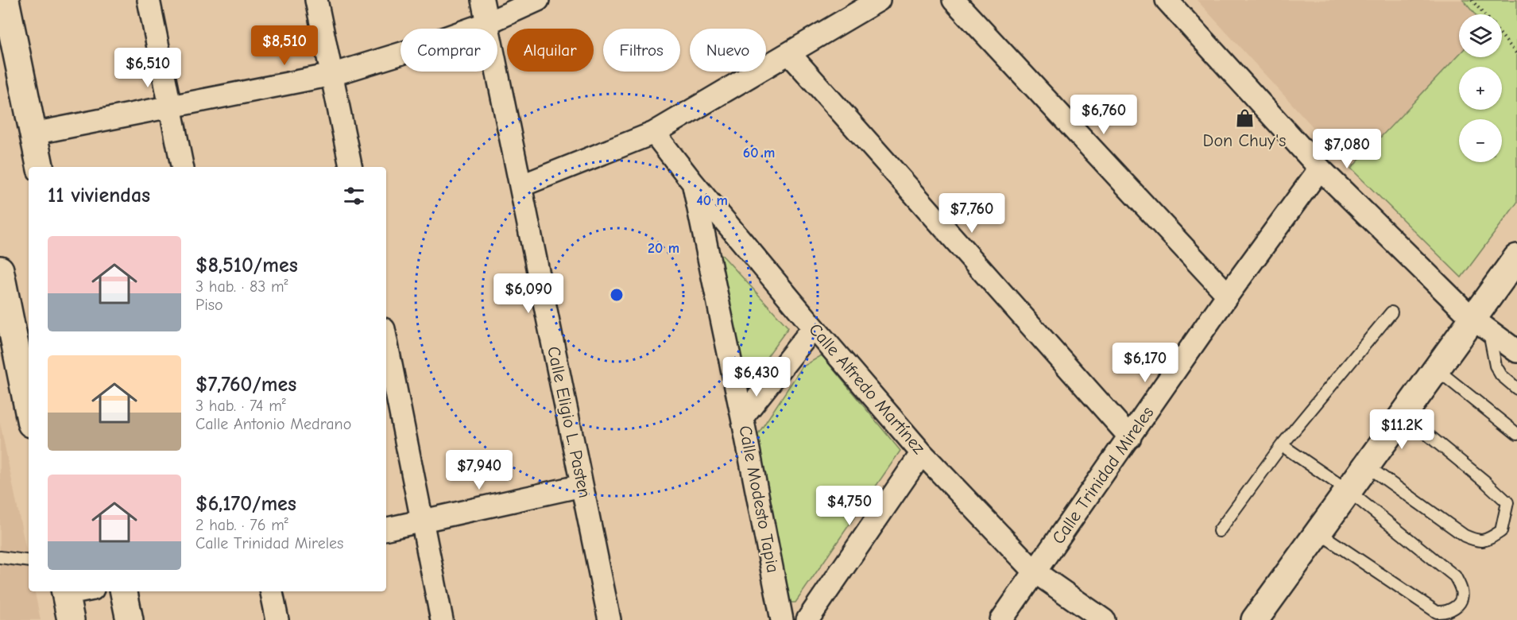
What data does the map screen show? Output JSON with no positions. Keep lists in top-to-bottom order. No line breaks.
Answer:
{"streets":{"street":["Calle Alfredo Martínez","Calle Eligio L. Pasten","Calle Trinidad Mireles","Calle Modesto Tapia"]},"crossings":[["Calle Alfredo Martínez","Calle Trinidad Mireles"],["Calle Alfredo Martínez","Calle Modesto Tapia"]],"places":{"shop":["Don Chuy's"]},"page":{"map_buttons":["+","−"],"price":["$8,510","$6,510","$6,760","$7,080","$7,760","$6,090","$6,170","$6,430","$11.2K","$7,940","$4,750"],"chip":["Comprar","Alquilar","Filtros","Nuevo"],"heading":"11 viviendas","list":[{"name":"$8,510/mes","note":"3 hab. · 83 m² · Piso"},{"name":"$7,760/mes","note":"3 hab. · 74 m² · Calle Antonio Medrano"},{"name":"$6,170/mes","note":"2 hab. · 76 m² · Calle Trinidad Mireles"}]},"rings":["60 m","40 m","20 m"]}
